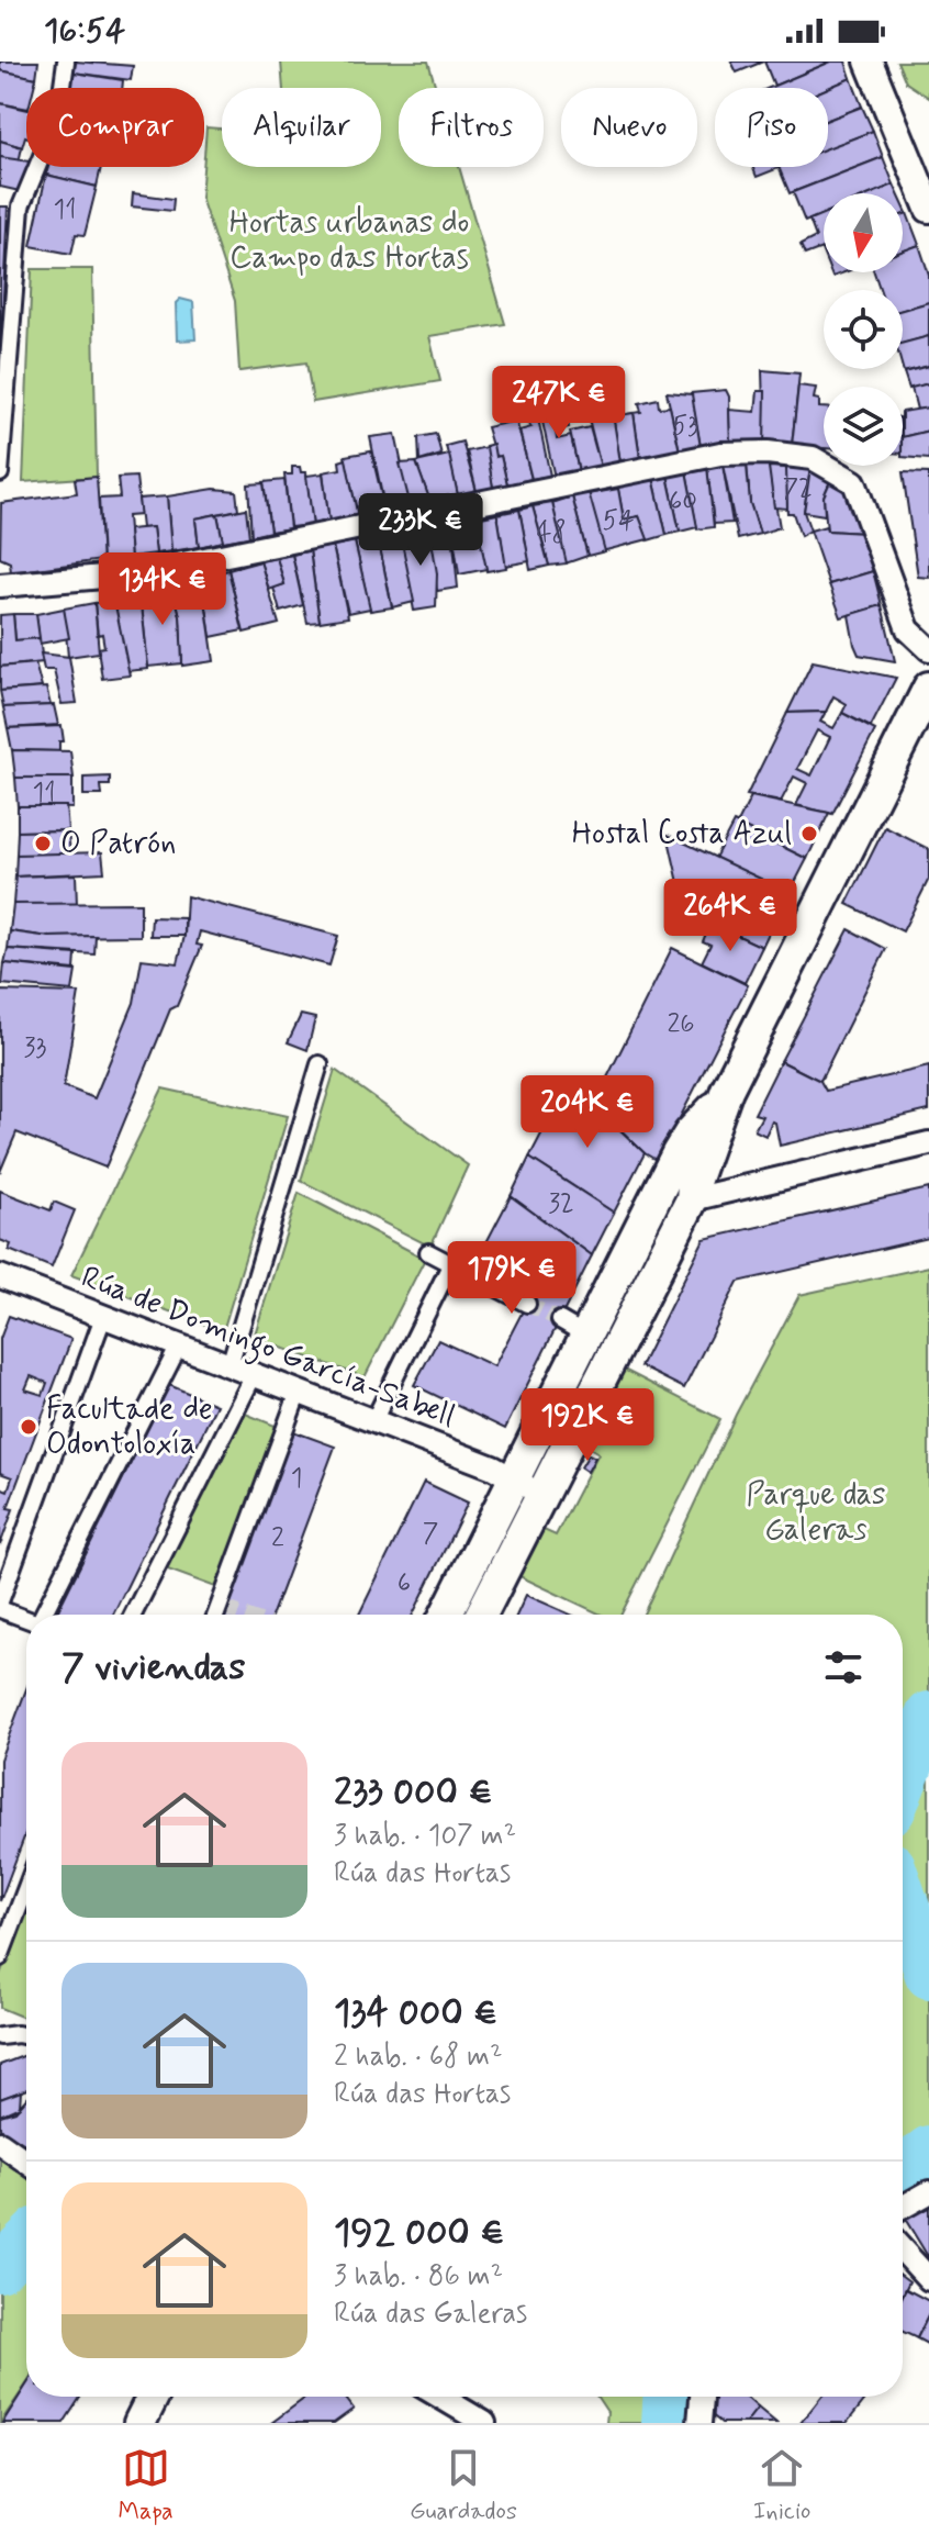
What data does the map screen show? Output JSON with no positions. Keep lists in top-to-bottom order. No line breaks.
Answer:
{"streets":{"street":["Rúa de Domingo García-Sabell"]},"parks":["Hortas urbanas do Campo das Hortas","Parque das Galeras"],"places":["Hostal Costa Azul","O Patrón","Facultade de Odontoloxía"],"house_numbers":["11","53","72","60","54","48","11","26","33","32","1","7","2","6"],"north":"bottom","page":{"status":"16:54","chip":["Comprar","Alquilar","Filtros","Nuevo","Piso"],"price":["247K €","233K €","134K €","264K €","204K €","179K €","192K €"],"heading":"7 viviendas","list":[{"name":"233 000 €","note":"3 hab. · 107 m² · Rúa das Hortas"},{"name":"134 000 €","note":"2 hab. · 68 m² · Rúa das Hortas"},{"name":"192 000 €","note":"3 hab. · 86 m² · Rúa das Galeras"}],"tabs":["Mapa","Guardados","Inicio"]}}
